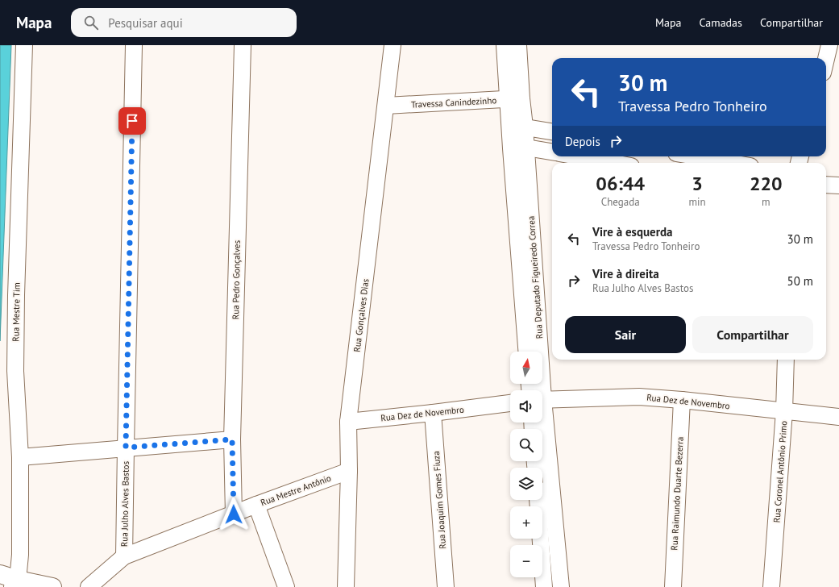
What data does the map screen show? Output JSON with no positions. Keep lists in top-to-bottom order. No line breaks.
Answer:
{"streets":{"street":["Travessa Canindezinho","Rua Deputado Figueiredo Correa","Rua Pedro Gonçalves","Rua Mestre Tim","Rua Gonçalves Dias","Rua Dez de Novembro","Rua Coronel Antônio Primo","Rua Mestre Antônio","Rua Raimundo Duarte Bezerra","Rua Joaquim Gomes Fiuza","Rua Julho Alves Bastos"]},"crossings":[["Travessa Canindezinho","Rua Deputado Figueiredo Correa"],["Travessa Canindezinho","Rua Gonçalves Dias"],["Rua Pedro Gonçalves","Rua Mestre Antônio"],["Rua Gonçalves Dias","Rua Dez de Novembro"],["Rua Gonçalves Dias","Rua Mestre Antônio"],["Rua Dez de Novembro","Rua Coronel Antônio Primo"],["Rua Dez de Novembro","Rua Raimundo Duarte Bezerra"],["Rua Dez de Novembro","Rua Joaquim Gomes Fiuza"],["Rua Mestre Antônio","Rua Julho Alves Bastos"]],"north":"top","page":{"header":"Mapa","search":"Pesquisar aqui","nav":["Mapa","Camadas","Compartilhar"],"turn":["30 m","Travessa Pedro Tonheiro"],"then":"Depois","eta":["06:44","Chegada","3","min","220","m"],"list":[{"name":"Vire à esquerda","note":"Travessa Pedro Tonheiro","value":"30 m"},{"name":"Vire à direita","note":"Rua Julho Alves Bastos","value":"50 m"}],"buttons":["Sair","Compartilhar"],"map_buttons":["+","−"]}}
